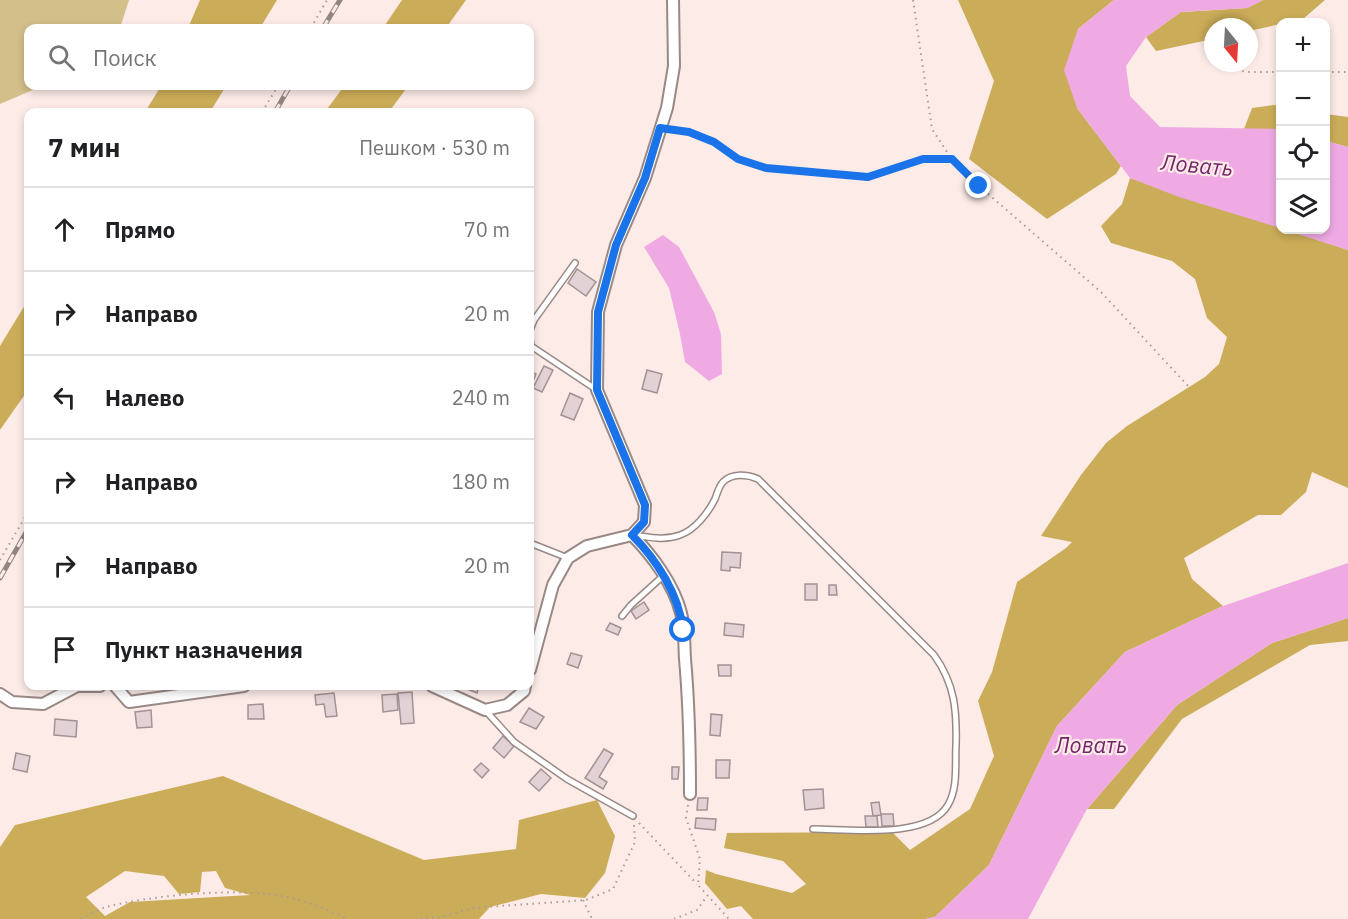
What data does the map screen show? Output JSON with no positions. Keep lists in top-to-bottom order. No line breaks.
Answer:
{"water":["Ловать"],"north":"bottom","page":{"map_buttons":["+","−"],"search":"Поиск","heading":["7 мин","Пешком · 530 m"],"list":[["Прямо","70 m"],["Направо","20 m"],["Налево","240 m"],["Направо","180 m"],["Направо","20 m"],"Пункт назначения"]}}
